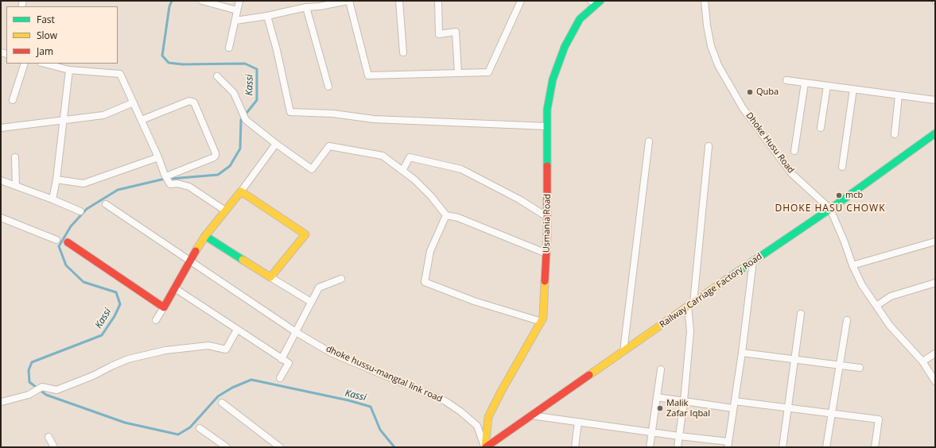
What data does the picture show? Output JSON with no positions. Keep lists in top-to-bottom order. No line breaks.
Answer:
{"streets":{"street":["Dhoke Husu Road","Usmania Road","Railway Carriage Factory Road","dhoke hussu-mangtal link road"]},"crossings":[["Dhoke Husu Road","Railway Carriage Factory Road"],["Usmania Road","Railway Carriage Factory Road"],["Usmania Road","dhoke hussu-mangtal link road"],["Railway Carriage Factory Road","dhoke hussu-mangtal link road"]],"districts":["DHOKE HASU CHOWK"],"water":["Kassi"],"places":["Quba","mcb","Malik Zafar Iqbal"],"legend":["Fast","Slow","Jam"]}
